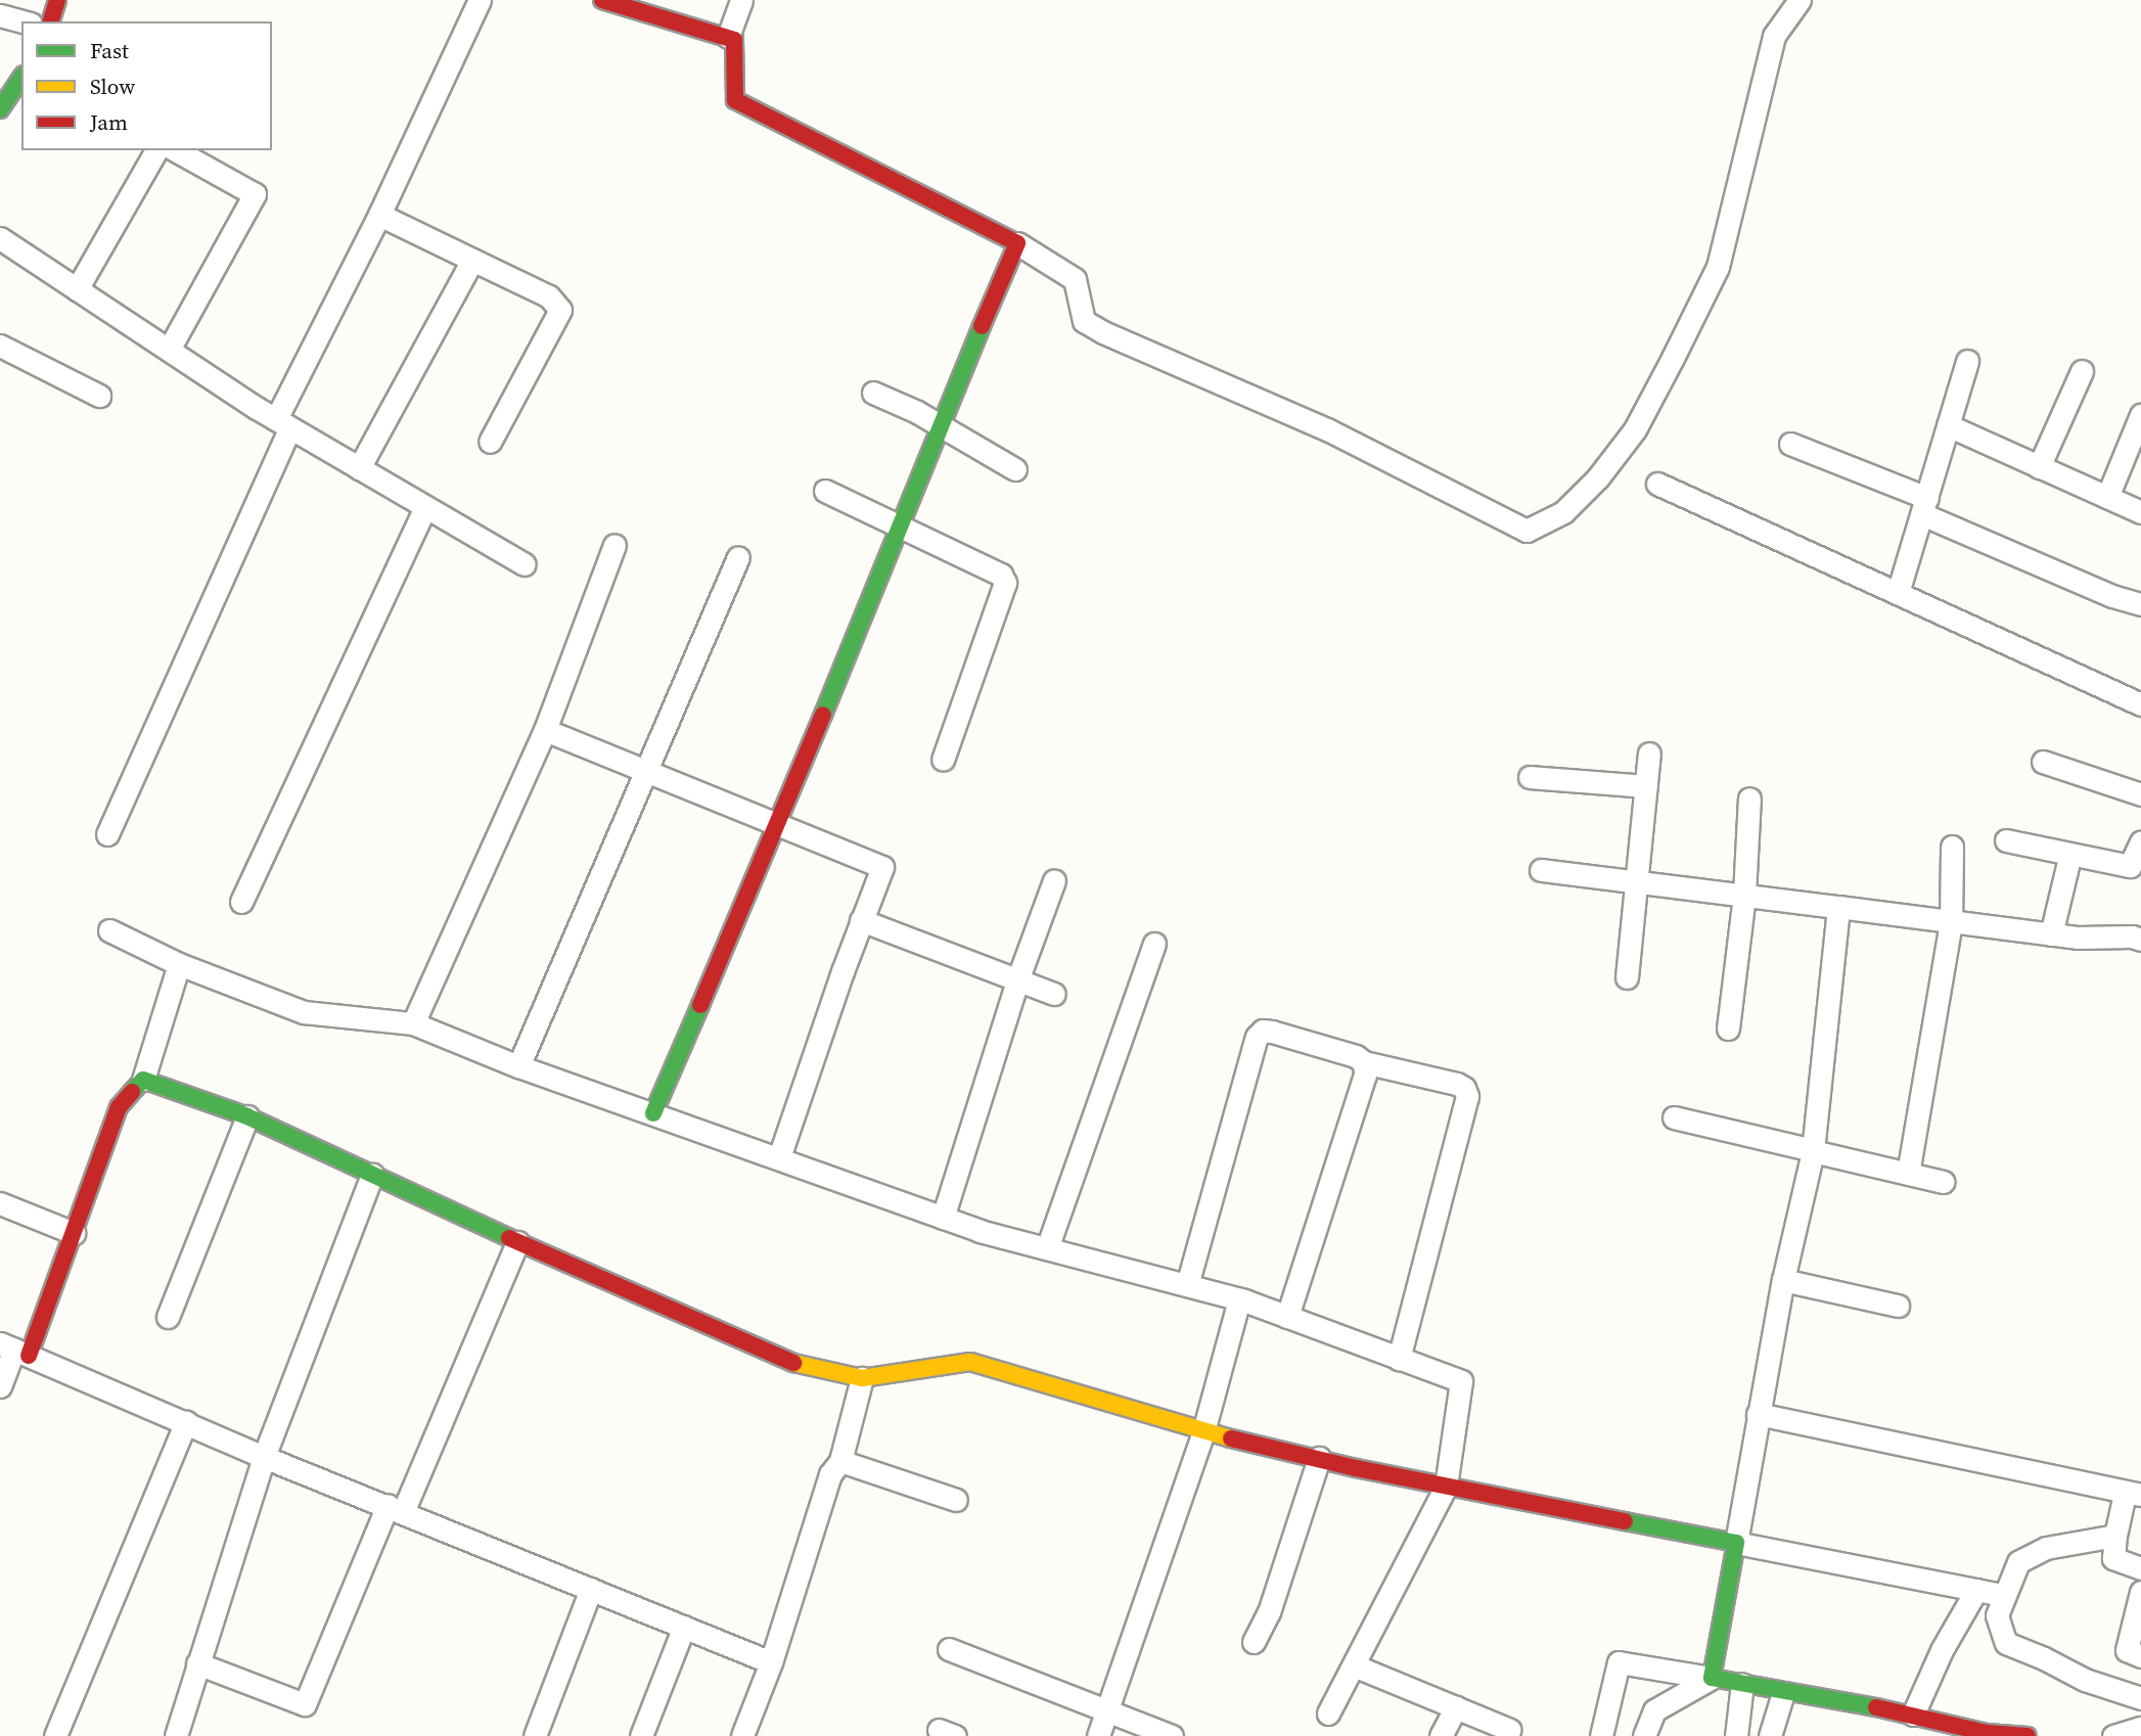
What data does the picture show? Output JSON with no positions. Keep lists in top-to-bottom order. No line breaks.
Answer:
{"legend":["Fast","Slow","Jam"]}
